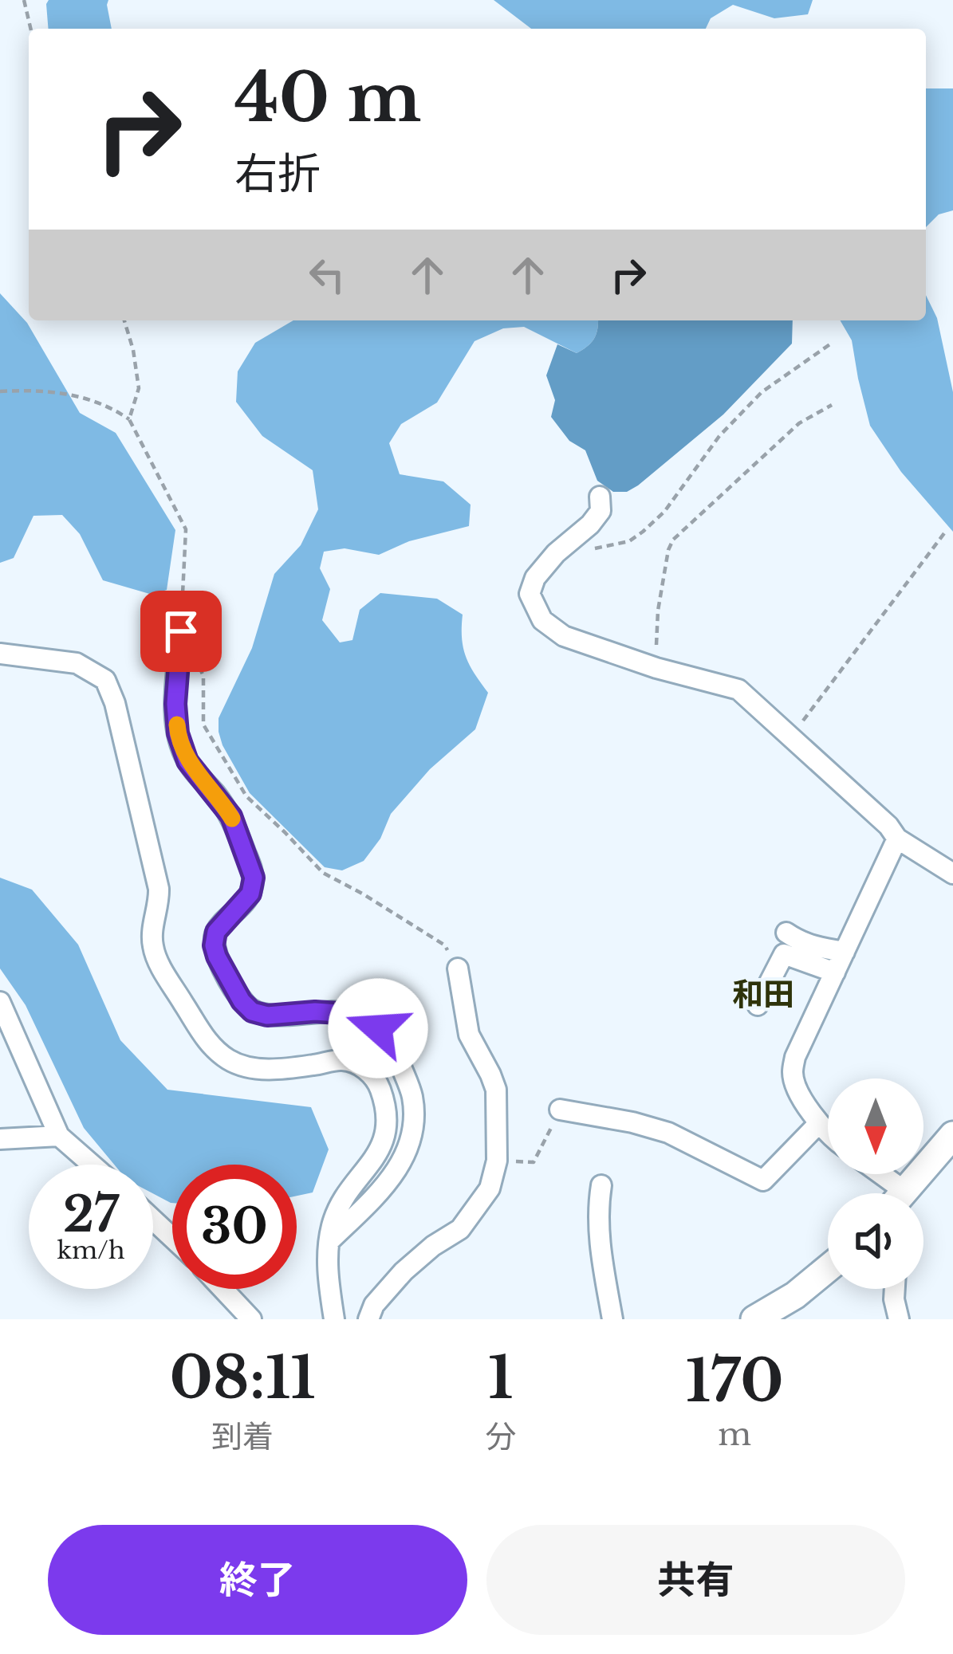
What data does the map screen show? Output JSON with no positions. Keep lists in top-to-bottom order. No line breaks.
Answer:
{"districts":["和田"],"north":"bottom","page":{"turn":["40 m","右折"],"speed":"27 km/h","limit":"30","eta":["08:11","到着","1","分","170","m"],"buttons":["終了","共有"]}}
